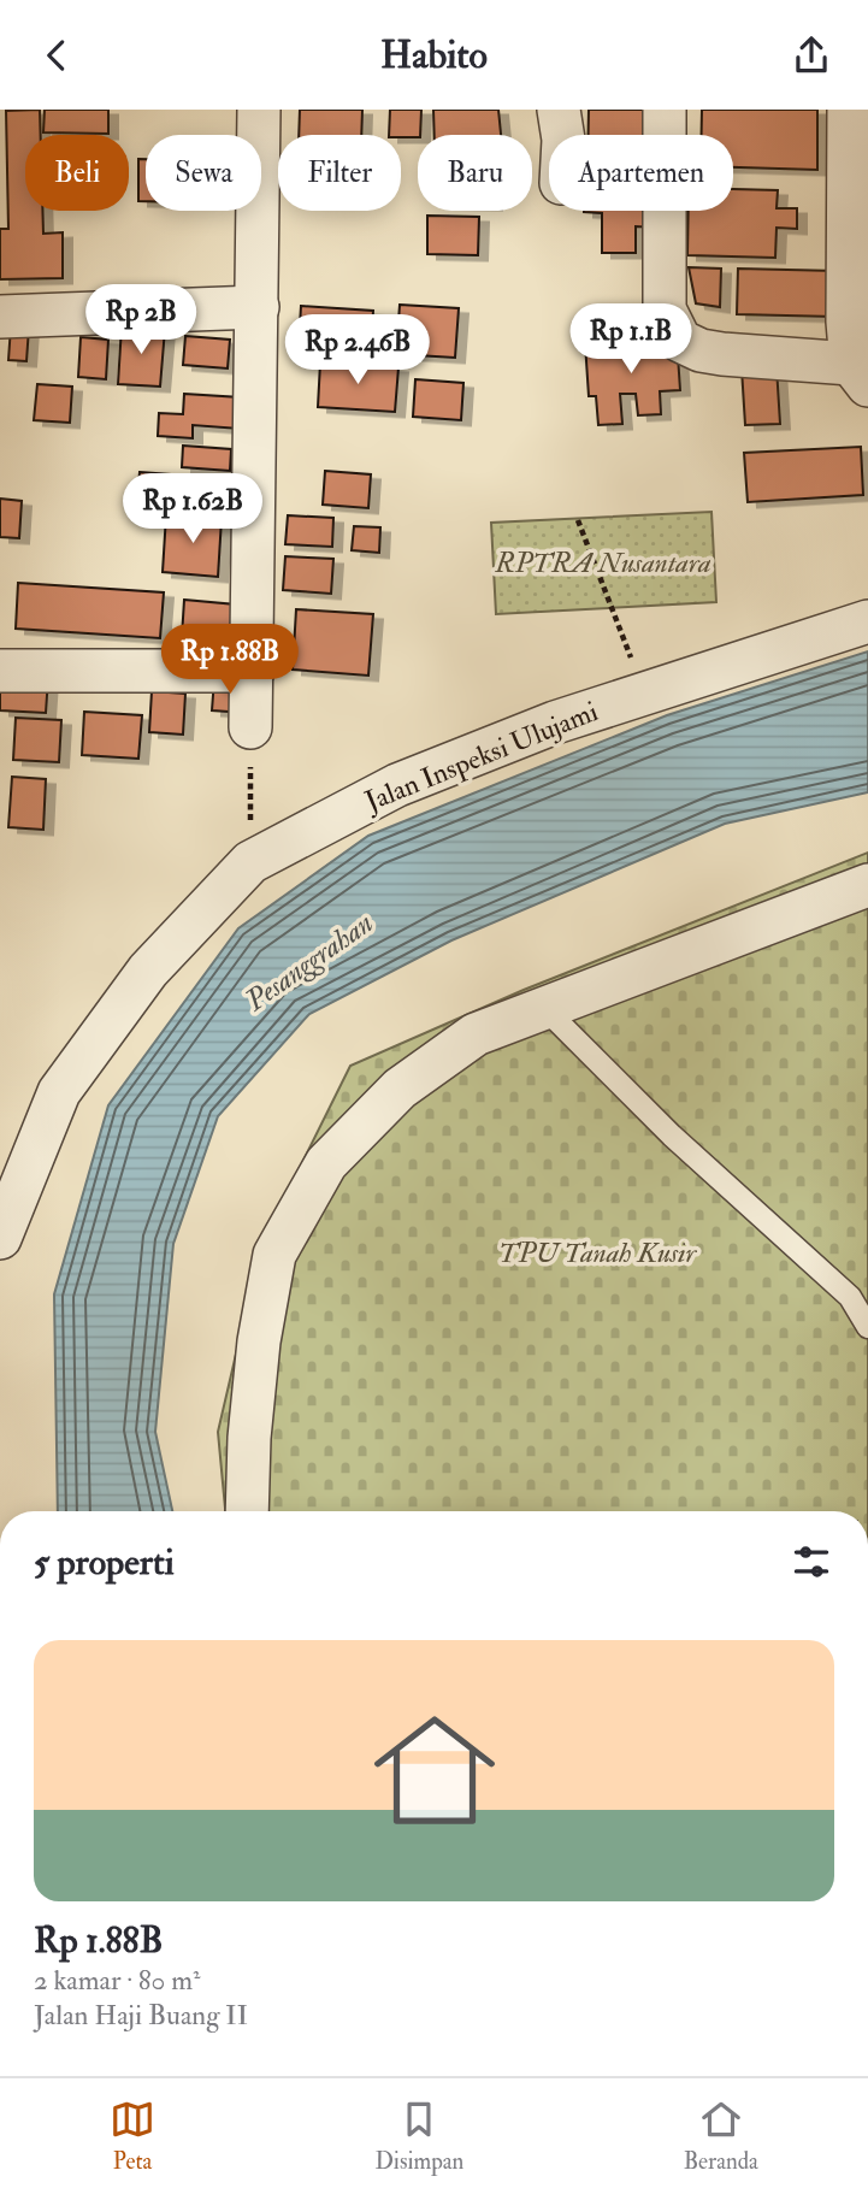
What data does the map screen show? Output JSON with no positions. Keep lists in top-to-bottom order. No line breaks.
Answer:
{"streets":{"street":["Jalan Inspeksi Ulujami"]},"water":["Pesanggrahan"],"parks":["RPTRA Nusantara","TPU Tanah Kusir"],"page":{"header":"Habito","chip":["Beli","Sewa","Filter","Baru","Apartemen"],"price":["Rp 2B","Rp 1.1B","Rp 2.46B","Rp 1.62B","Rp 1.88B"],"heading":"5 properti","list":[{"name":"Rp 1.88B","note":"2 kamar · 80 m² · Jalan Haji Buang II"}],"tabs":["Peta","Disimpan","Beranda"]}}
